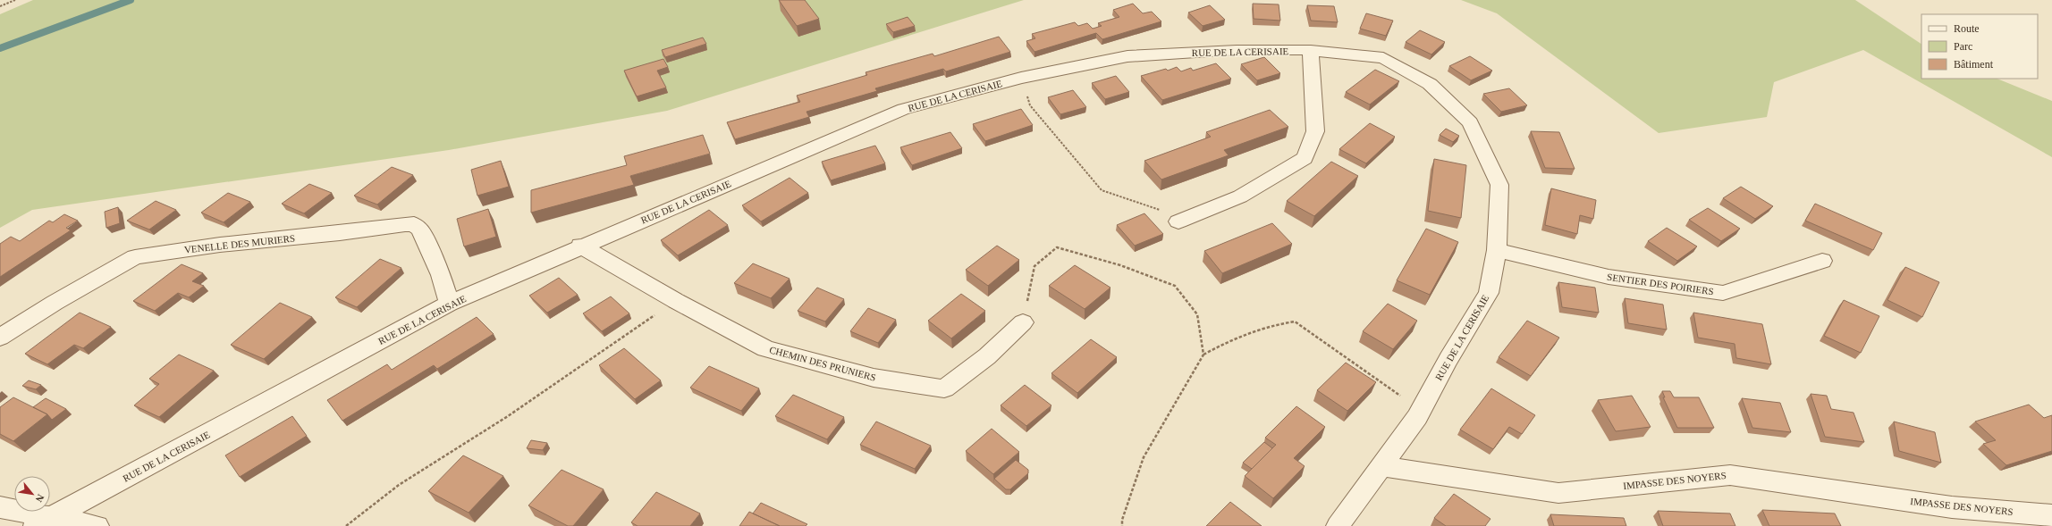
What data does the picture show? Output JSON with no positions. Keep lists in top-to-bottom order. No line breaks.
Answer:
{"streets":{"street":["RUE DE LA CERISAIE","VENELLE DES MURIERS","SENTIER DES POIRIERS","CHEMIN DES PRUNIERS","IMPASSE DES NOYERS"]},"crossings":[["RUE DE LA CERISAIE","VENELLE DES MURIERS"],["RUE DE LA CERISAIE","SENTIER DES POIRIERS"],["RUE DE LA CERISAIE","CHEMIN DES PRUNIERS"],["RUE DE LA CERISAIE","IMPASSE DES NOYERS"]],"legend":["Route","Parc","Bâtiment"],"north":"bottom right"}
